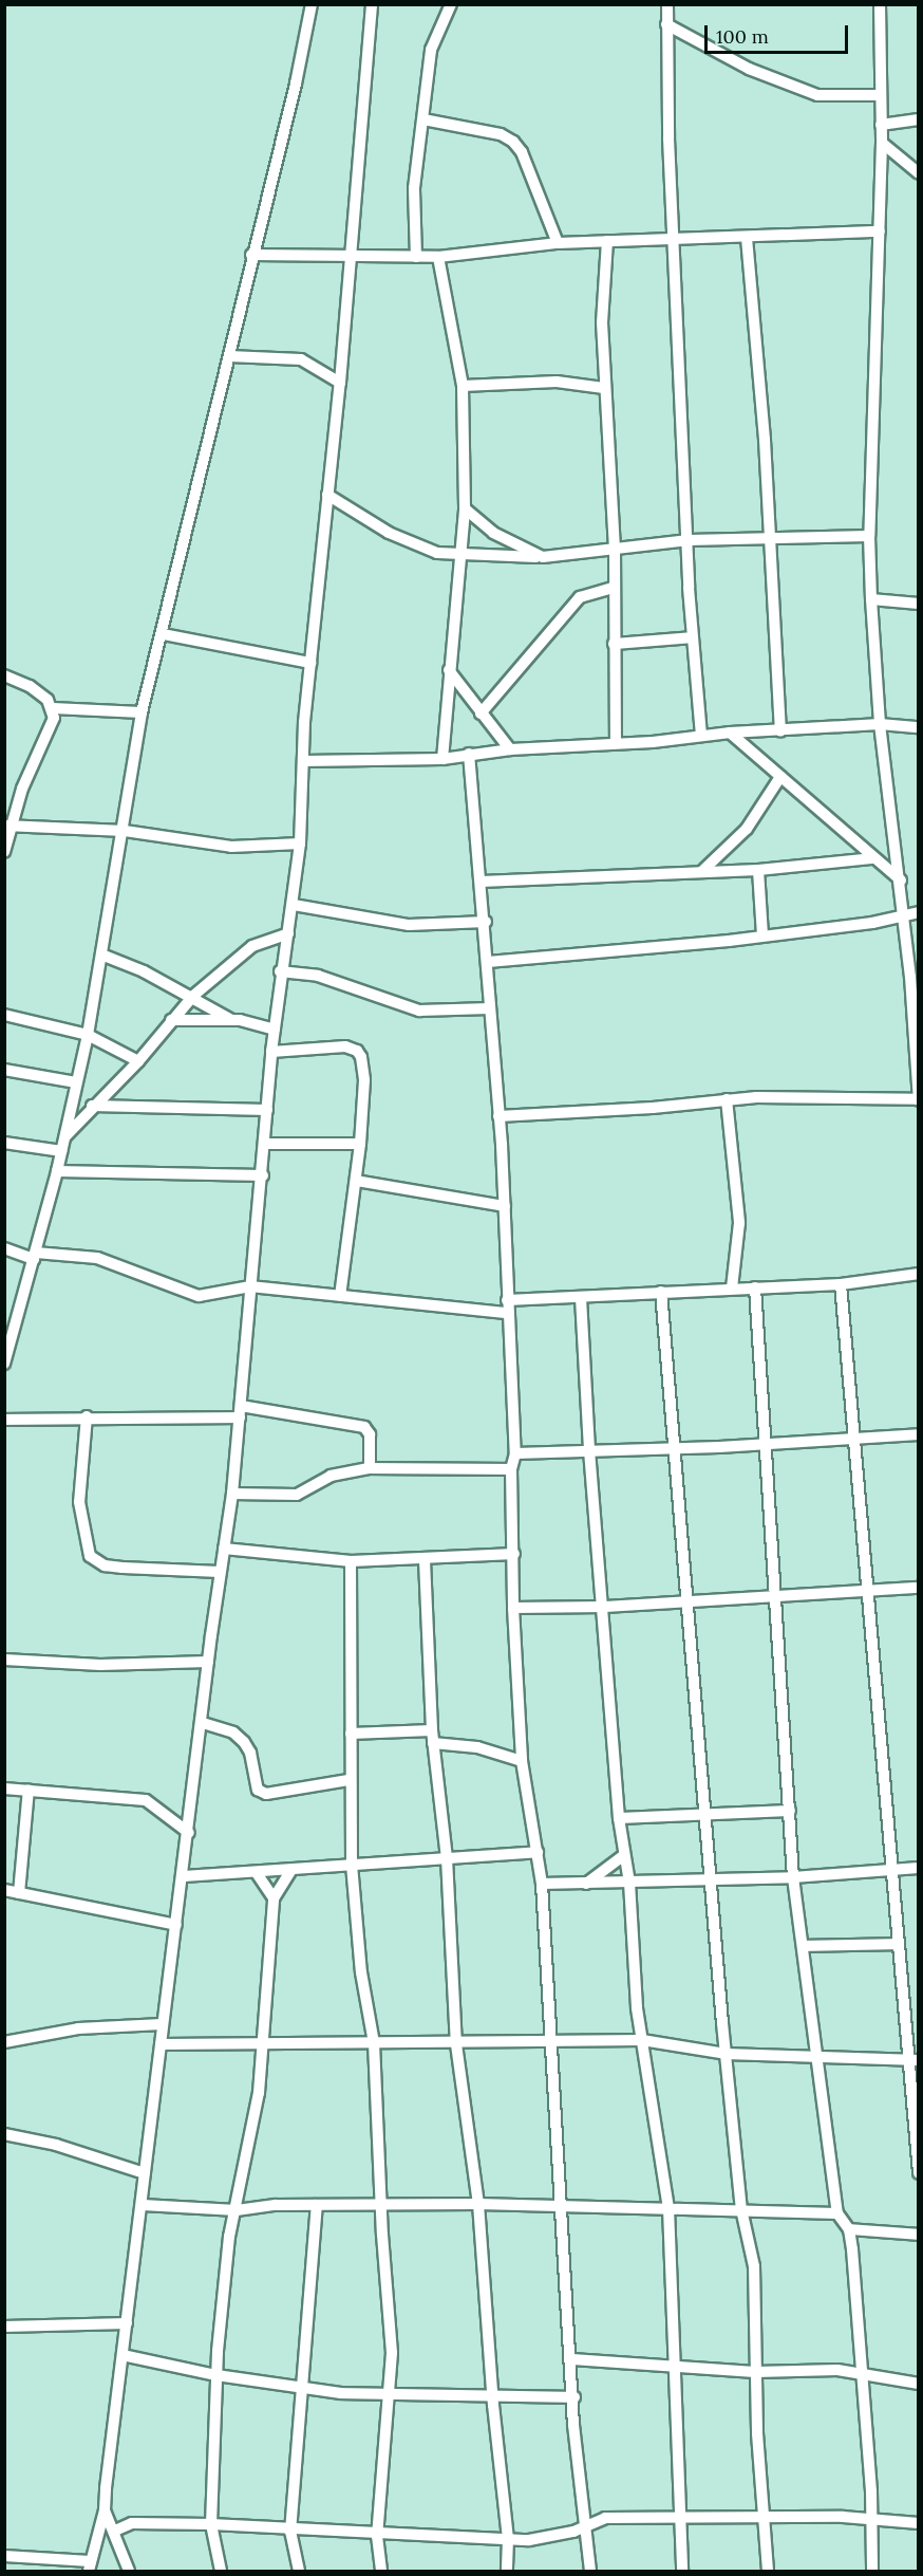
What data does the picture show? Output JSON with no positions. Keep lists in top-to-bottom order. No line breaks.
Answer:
{"scale_bar":"100 m"}
